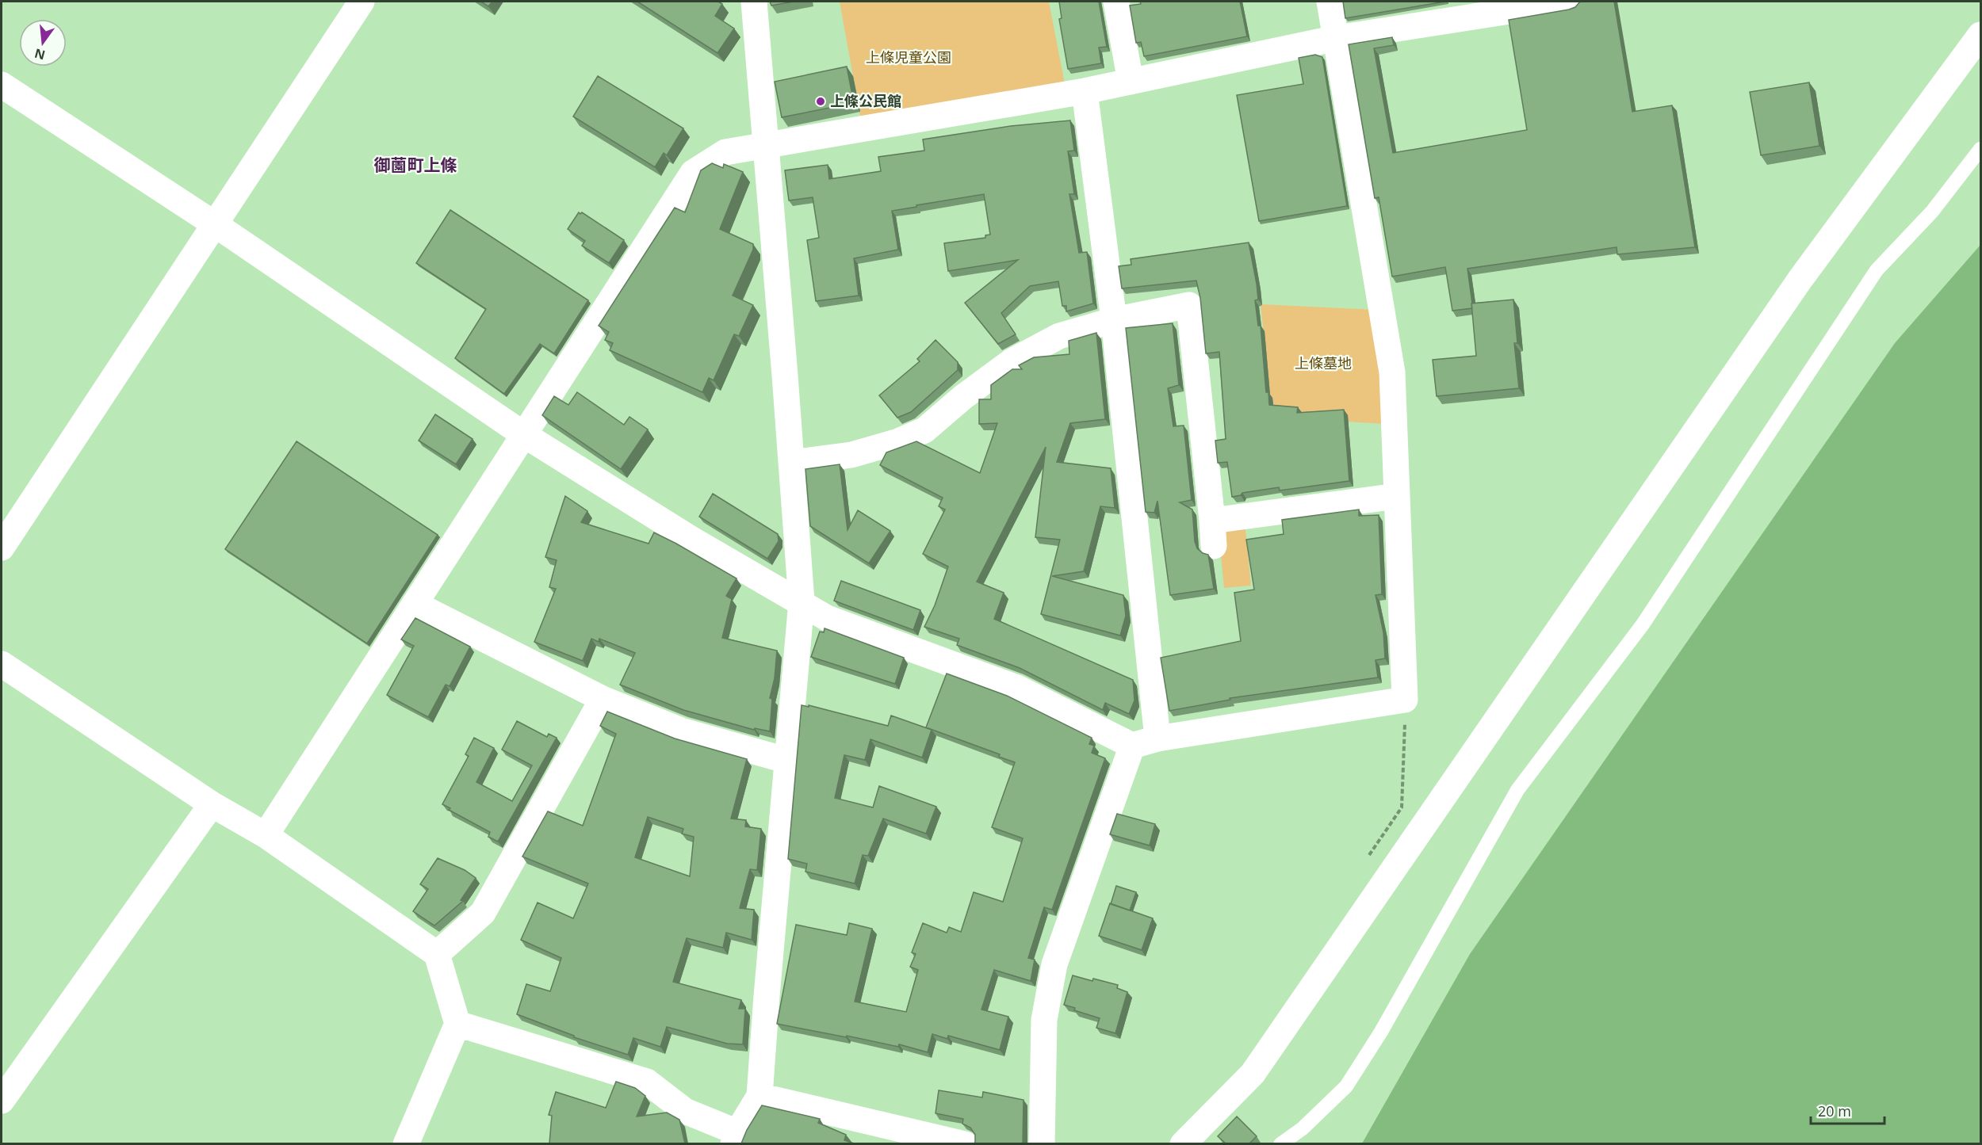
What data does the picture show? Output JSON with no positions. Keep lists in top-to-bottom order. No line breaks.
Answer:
{"districts":["御薗町上條"],"parks":["上條児童公園","上條墓地"],"places":["上條公民館"],"scale_bar":"20 m","north":"bottom"}
